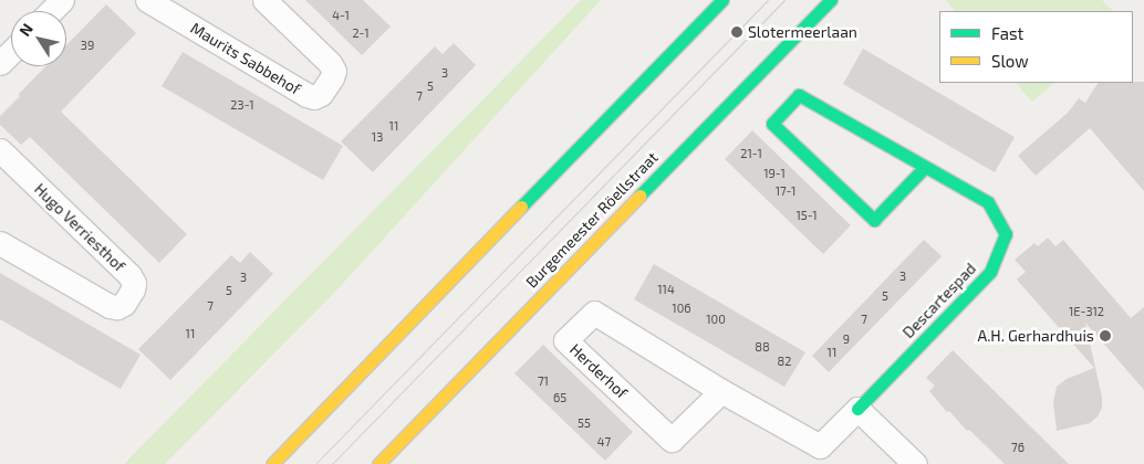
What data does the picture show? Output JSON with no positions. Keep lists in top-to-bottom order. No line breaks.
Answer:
{"streets":{"street":["Maurits Sabbehof","Burgemeester Röellstraat","Hugo Verriesthof","Descartespad","Herderhof"]},"crossings":[["Descartespad","Herderhof"]],"places":["Slotermeerlaan","A.H. Gerhardhuis"],"house_numbers":["4-1","2-1","39","3","5","7","23-1","11","13","21-1","19-1","17-1","15-1","3","3","114","5","5","7","106","1E-312","100","7","11","9","88","11","82","71","65","55","47","76"],"legend":["Fast","Slow"],"north":"top left"}
